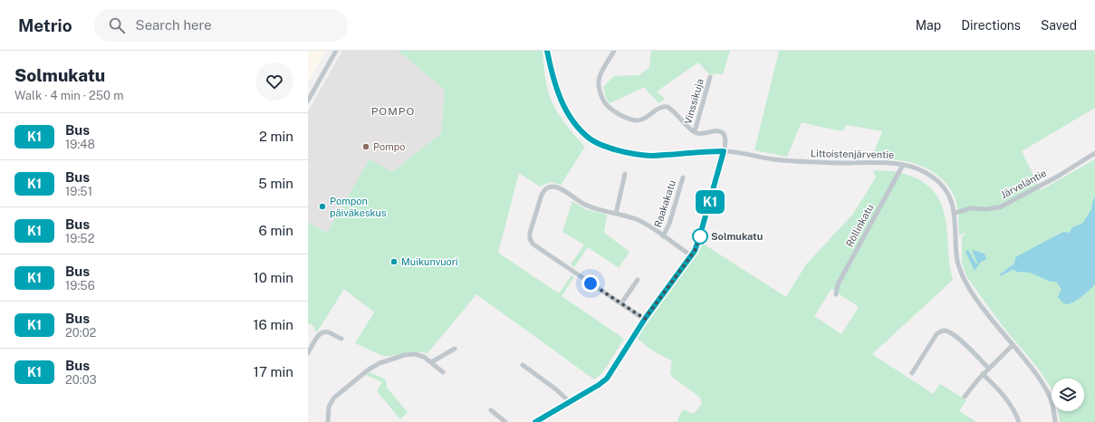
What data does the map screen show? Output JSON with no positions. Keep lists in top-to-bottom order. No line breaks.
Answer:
{"streets":{"street":["Vinssikuja","Littoistenjärventie","Järveläntie","Raakakatu","Röllinkatu"]},"crossings":[["Littoistenjärventie","Järveläntie"],["Littoistenjärventie","Röllinkatu"]],"districts":["POMPO"],"places":["Pompo","Pompon päiväkeskus","Solmukatu","Muikunvuori"],"lines":["bus line K1"],"page":{"header":"Metrio","search":"Search here","nav":["Map","Directions","Saved"],"heading":["Solmukatu","Walk · 4 min · 250 m"],"on_map":"K1","list":[{"mark":"K1","name":"Bus","note":"19:48","value":"2 min"},{"mark":"K1","name":"Bus","note":"19:51","value":"5 min"},{"mark":"K1","name":"Bus","note":"19:52","value":"6 min"},{"mark":"K1","name":"Bus","note":"19:56","value":"10 min"},{"mark":"K1","name":"Bus","note":"20:02","value":"16 min"},{"mark":"K1","name":"Bus","note":"20:03","value":"17 min"}]}}
